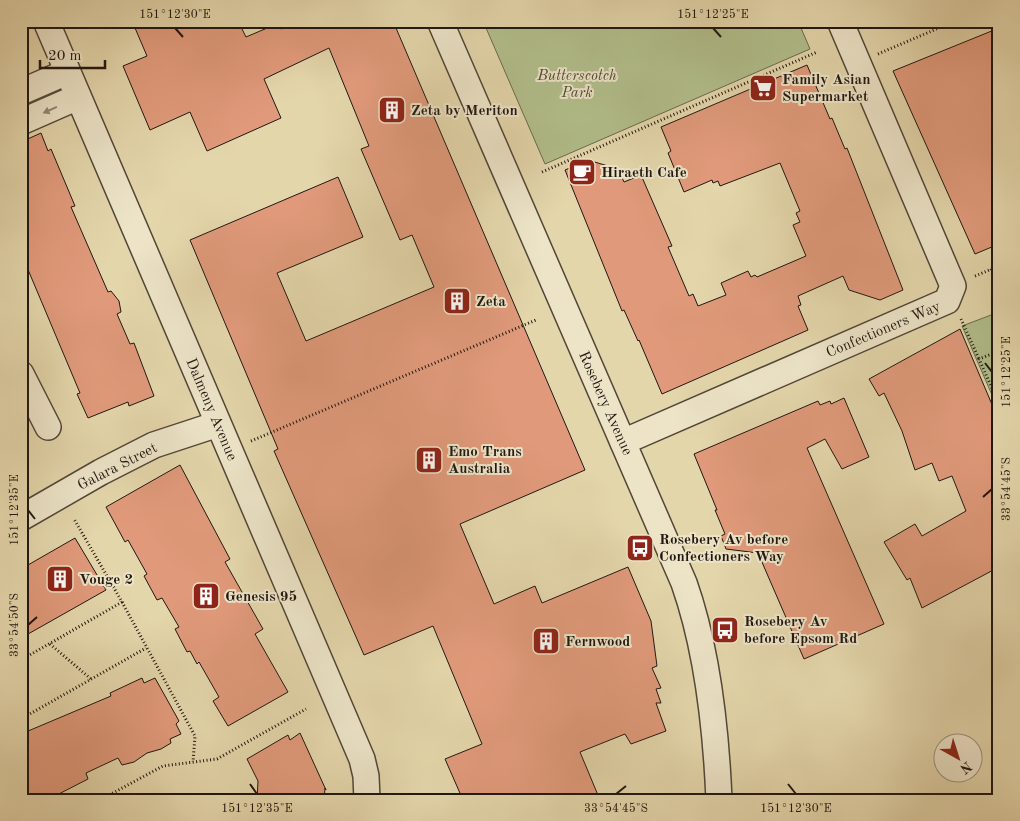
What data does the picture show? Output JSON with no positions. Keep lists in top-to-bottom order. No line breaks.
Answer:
{"streets":{"street":["Confectioners Way","Rosebery Avenue","Dalmeny Avenue","Galara Street"]},"crossings":[["Confectioners Way","Rosebery Avenue"],["Dalmeny Avenue","Galara Street"]],"parks":["Butterscotch Park"],"places":{"supermarket":["Family Asian Supermarket"],"building":["Zeta by Meriton","Zeta","Emo Trans Australia","Vouge 2","Genesis 95","Fernwood"],"cafe":["Hiraeth Cafe"],"bus stop":["Rosebery Av before Confectioners Way","Rosebery Av before Epsom Rd"]},"scale_bar":"20 m","north":"bottom right","coordinates":["151°12'30\"E","151°12'25\"E","33°54'45\"S","151°12'35\"E","33°54'50\"S"]}
